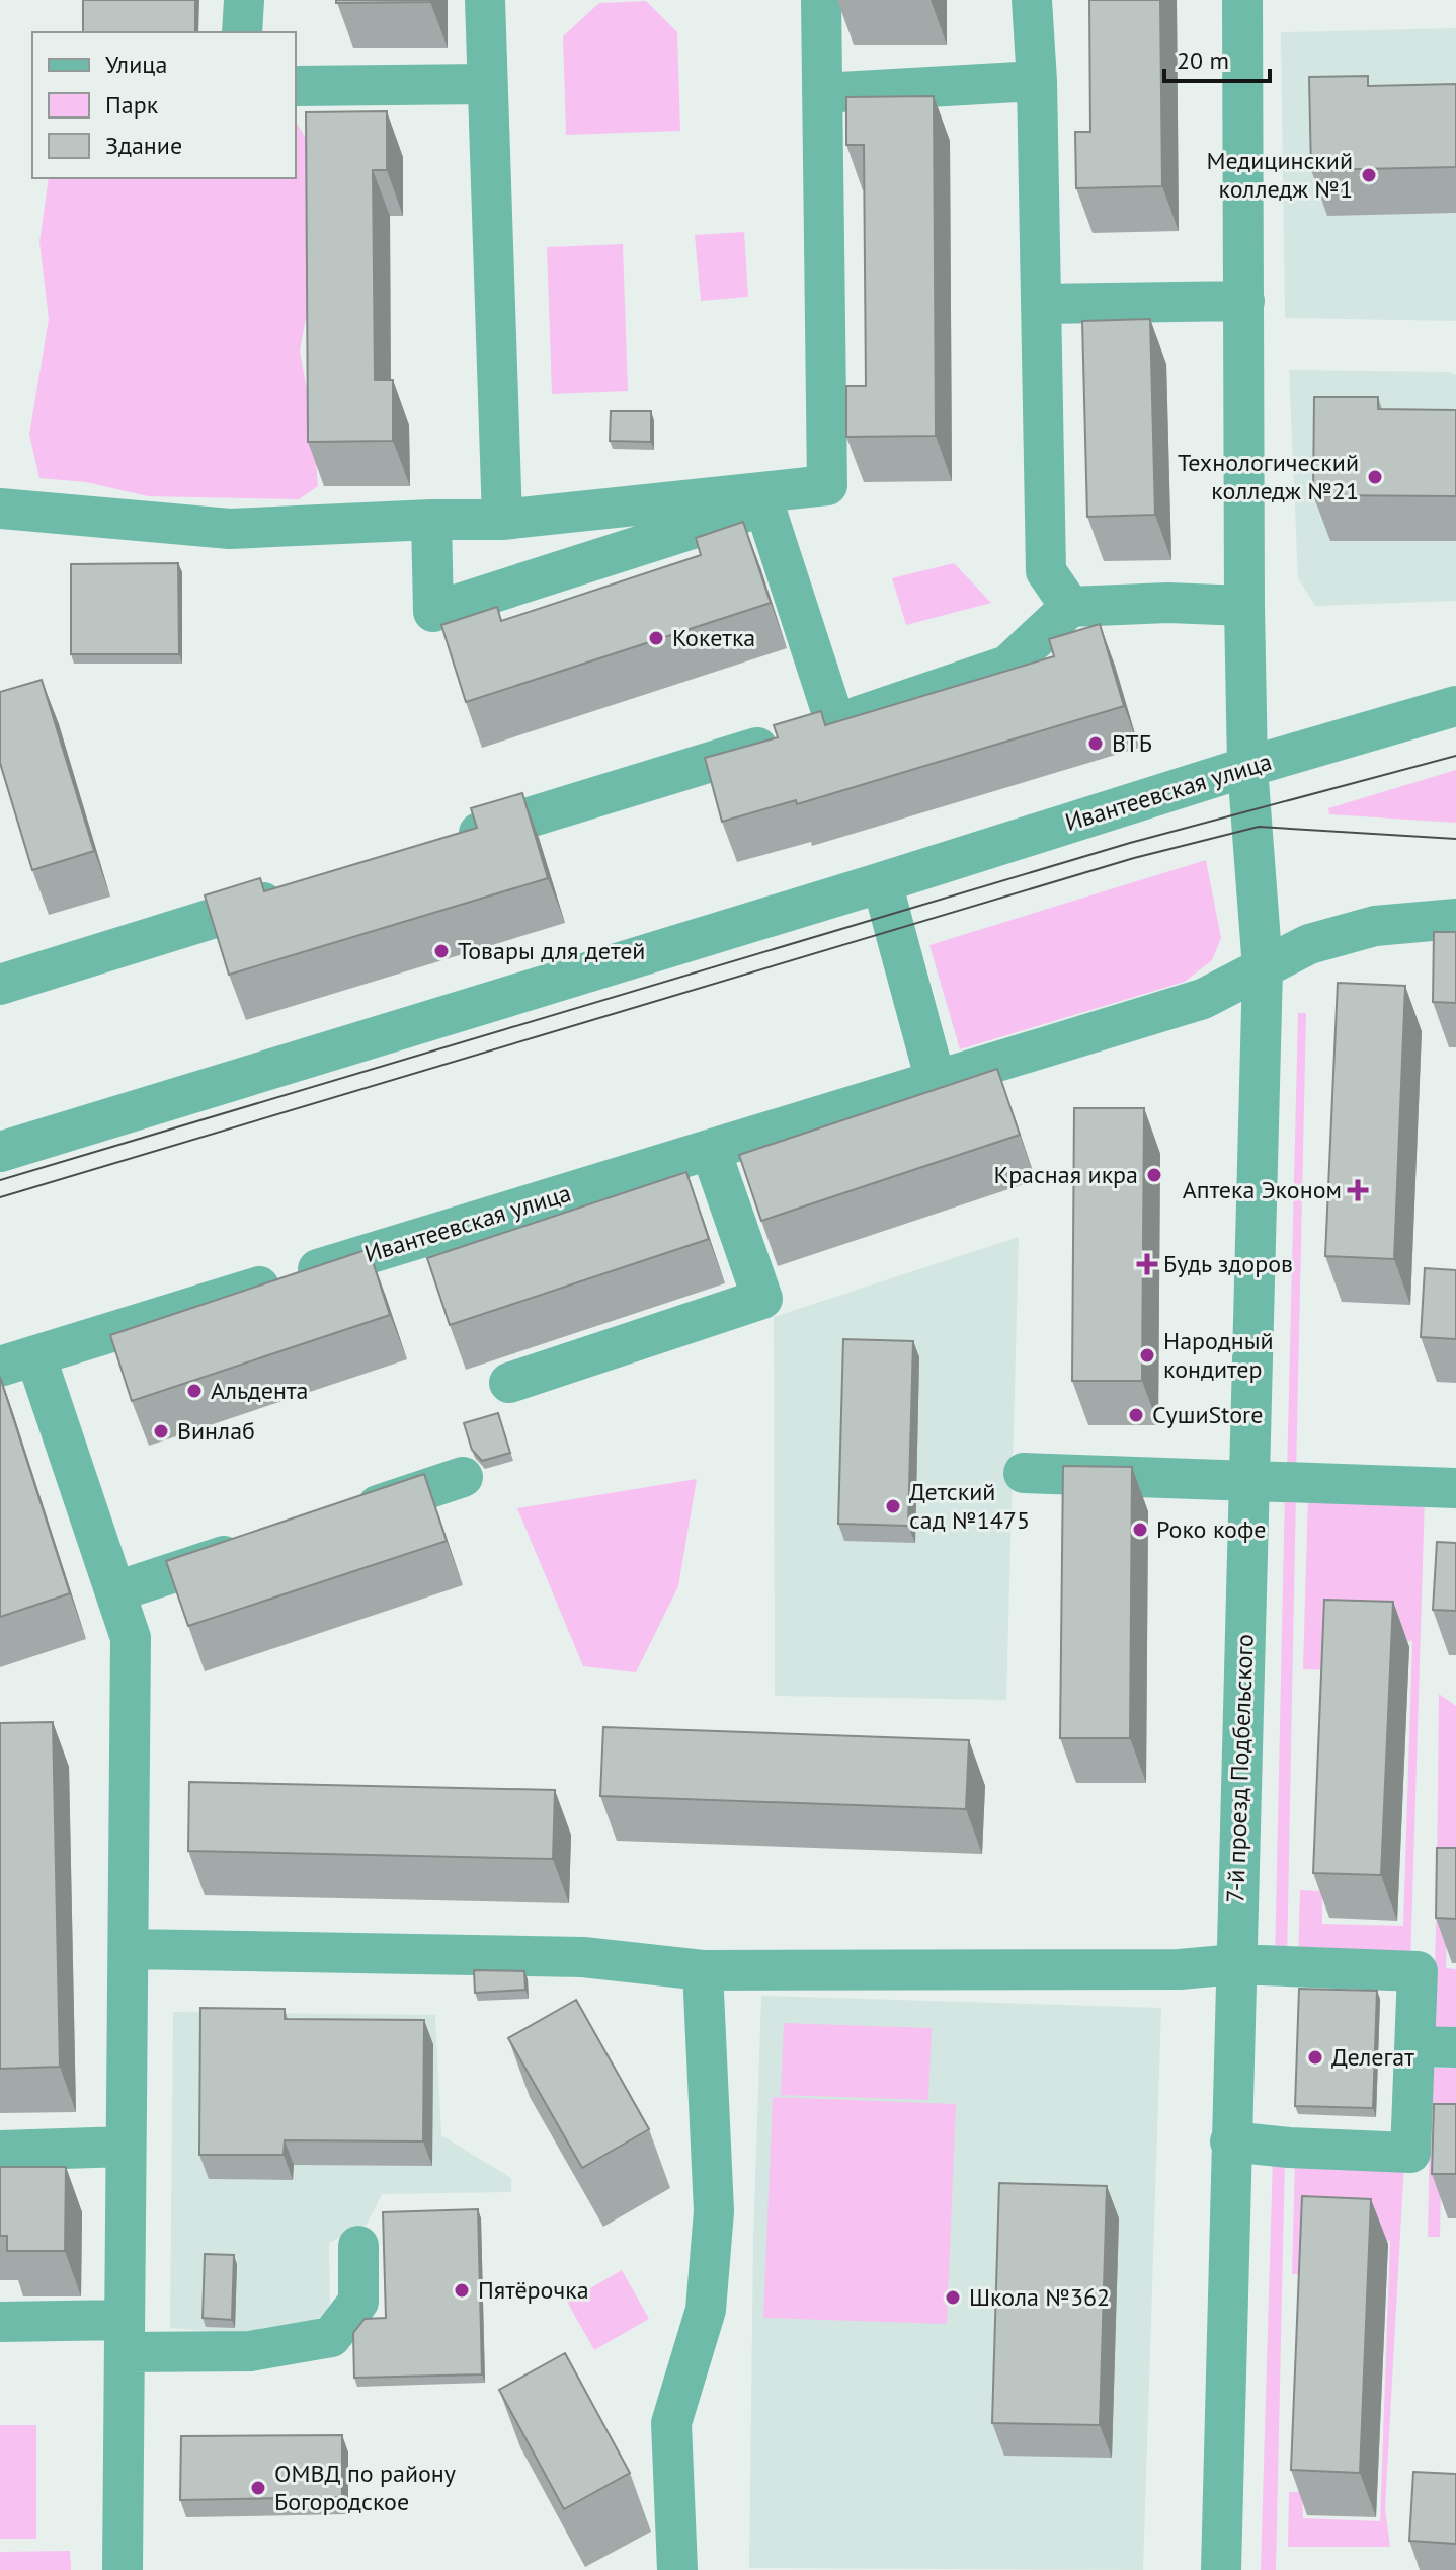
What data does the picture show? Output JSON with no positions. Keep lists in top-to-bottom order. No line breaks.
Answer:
{"streets":{"street":["Ивантеевская улица","7-й проезд Подбельского"]},"crossings":[["Ивантеевская улица","7-й проезд Подбельского"]],"places":{"other":["Медицинский колледж №1","Технологический колледж №21","Кокетка","ВТБ","Товары для детей","Красная икра","Народный кондитер","Альдента","СушиStore","Винлаб","Детский сад №1475","Роко кофе","Делегат","Пятёрочка","Школа №362","ОМВД по району Богородское"],"health":["Аптека Эконом","Будь здоров"]},"legend":["Улица","Парк","Здание"],"scale_bar":"20 m"}
